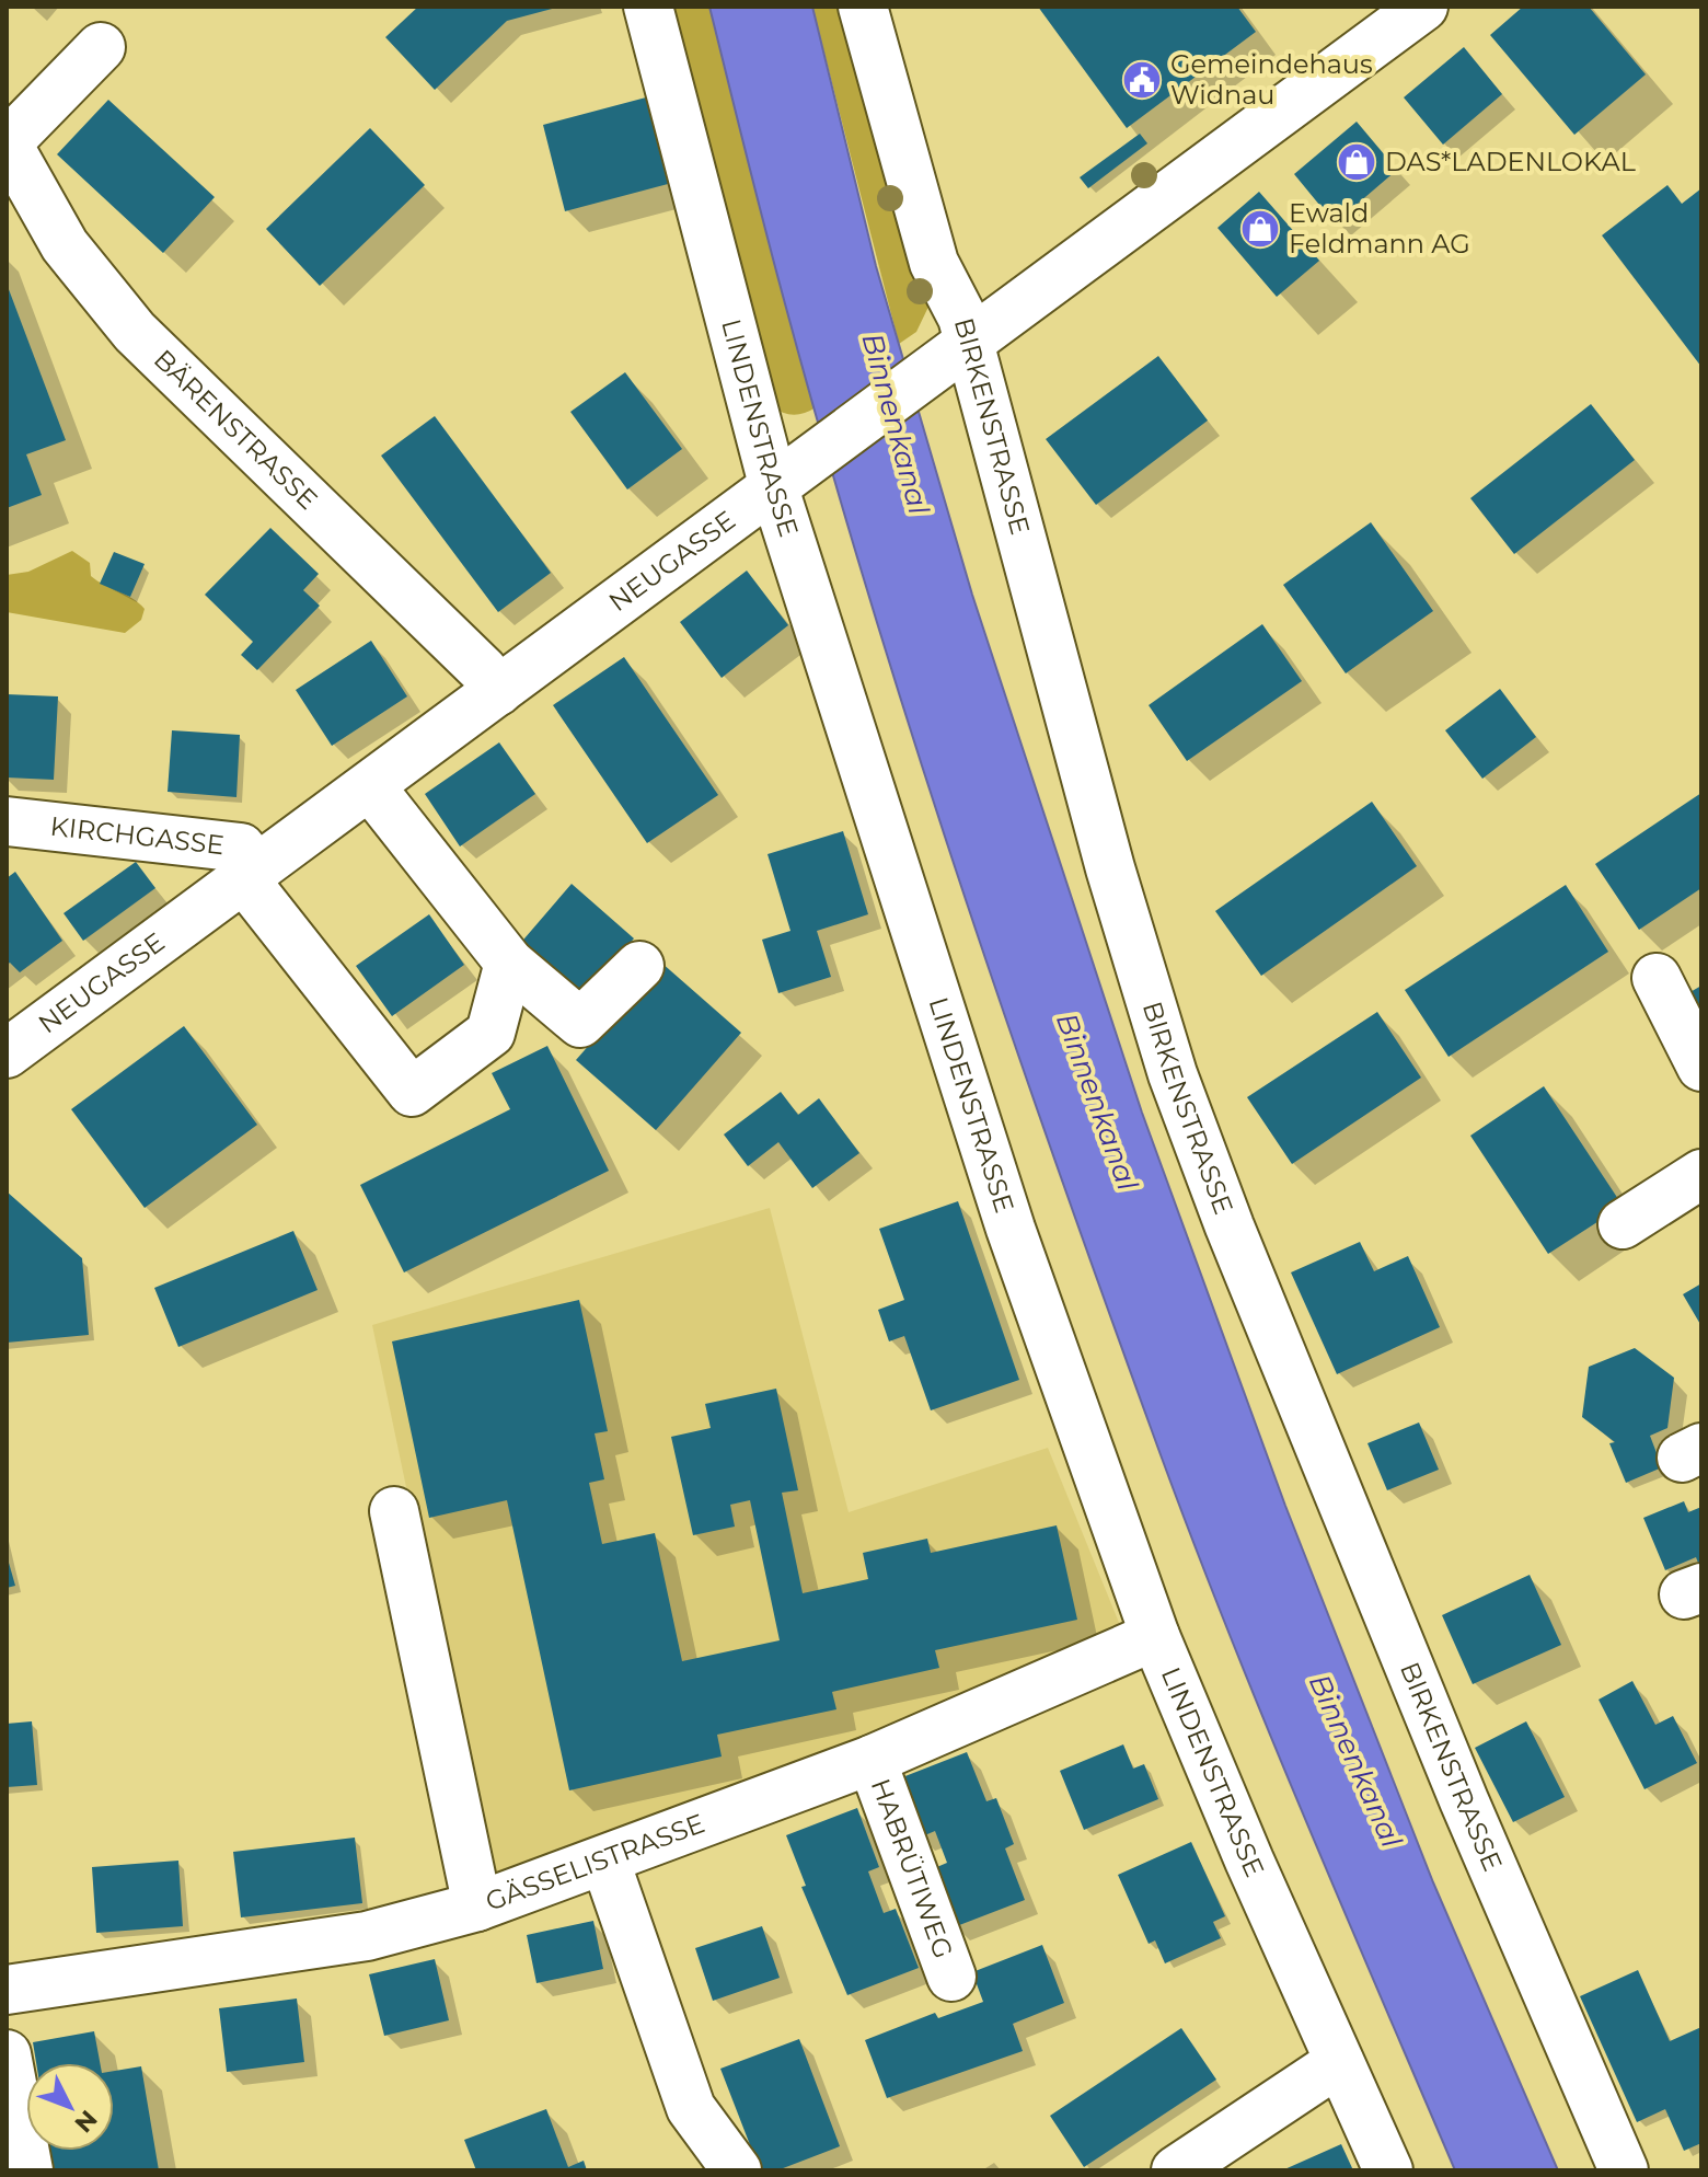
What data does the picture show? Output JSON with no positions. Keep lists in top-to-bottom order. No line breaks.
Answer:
{"streets":{"street":["BIRKENSTRASSE","LINDENSTRASSE","BÄRENSTRASSE","NEUGASSE","KIRCHGASSE","GÄSSELISTRASSE","HABRÜTIWEG"]},"crossings":[["BIRKENSTRASSE","NEUGASSE"],["LINDENSTRASSE","NEUGASSE"],["LINDENSTRASSE","GÄSSELISTRASSE"],["BÄRENSTRASSE","NEUGASSE"],["NEUGASSE","KIRCHGASSE"],["GÄSSELISTRASSE","HABRÜTIWEG"]],"water":["Binnenkanal"],"places":{"public building":["Gemeindehaus Widnau"],"shop":["DAS*LADENLOKAL","Ewald Feldmann AG"]},"north":"bottom right"}
